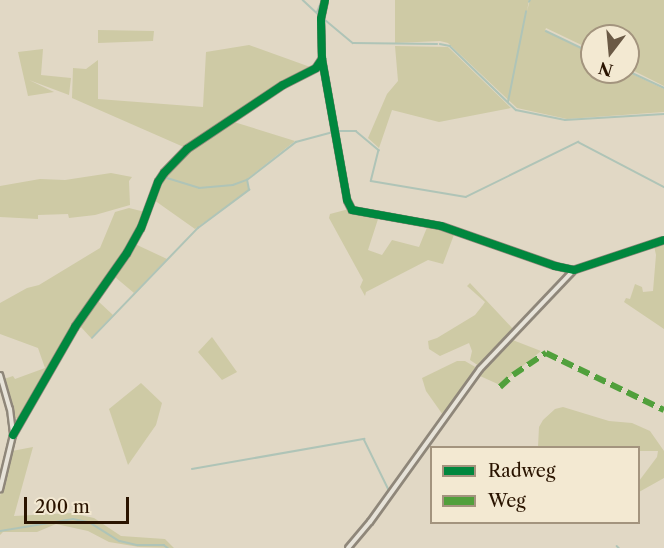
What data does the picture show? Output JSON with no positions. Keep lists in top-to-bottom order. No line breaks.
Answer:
{"legend":["Radweg","Weg"],"scale_bar":"200 m","north":"bottom"}
